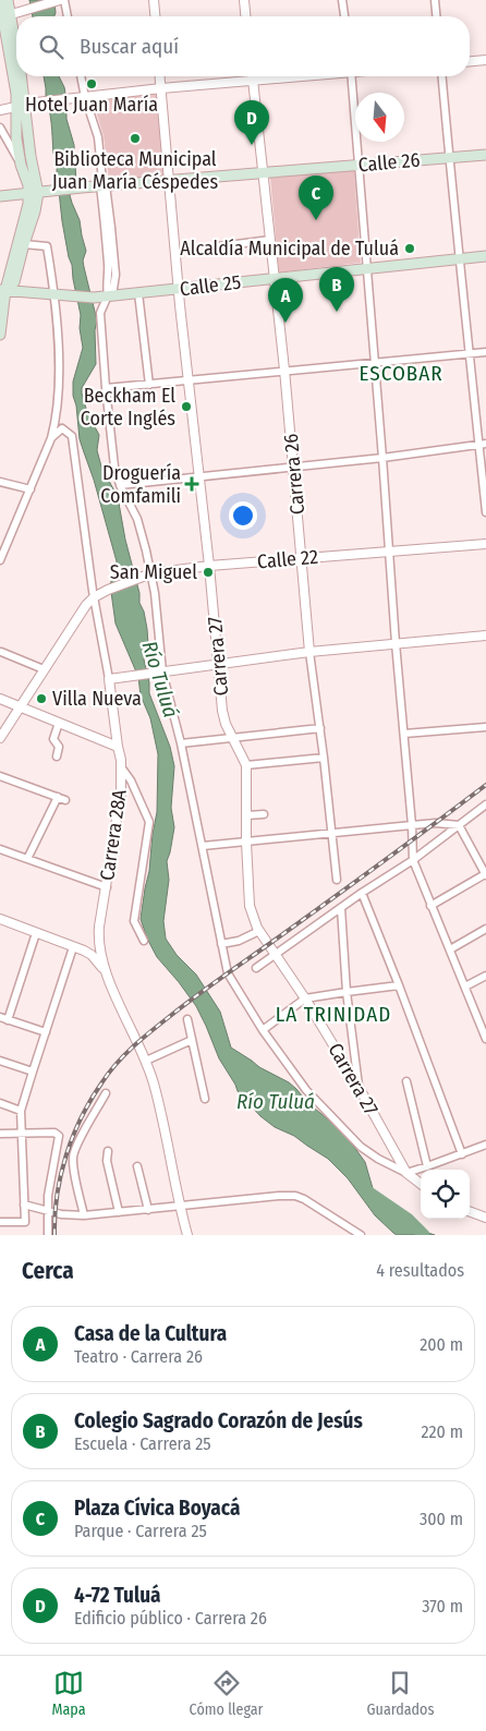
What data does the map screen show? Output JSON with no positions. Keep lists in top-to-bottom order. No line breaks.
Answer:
{"streets":{"main road":["Calle 26","Calle 25"],"street":["Carrera 26","Calle 22","Carrera 27","Carrera 28A"]},"crossings":[["Calle 26","Carrera 26"],["Calle 26","Carrera 27"],["Calle 25","Carrera 26"],["Calle 25","Carrera 27"],["Carrera 26","Calle 22"],["Calle 22","Carrera 27"],["Calle 22","Carrera 28A"]],"districts":["ESCOBAR","LA TRINIDAD"],"water":["Río Tuluá"],"places":{"other":["Hotel Juan María","Biblioteca Municipal Juan María Céspedes","Alcaldía Municipal de Tuluá","Beckham El Corte Inglés","San Miguel","Villa Nueva"],"health":["Droguería Comfamili"]},"north":"bottom","page":{"search":"Buscar aquí","pins":["D","C","B","A"],"heading":["Cerca","4 resultados"],"list":[{"mark":"A","name":"Casa de la Cultura","note":"Teatro · Carrera 26","value":"200 m"},{"mark":"B","name":"Colegio Sagrado Corazón de Jesús","note":"Escuela · Carrera 25","value":"220 m"},{"mark":"C","name":"Plaza Cívica Boyacá","note":"Parque · Carrera 25","value":"300 m"},{"mark":"D","name":"4-72 Tuluá","note":"Edificio público · Carrera 26","value":"370 m"}],"nav":["Mapa","Cómo llegar","Guardados"]}}
